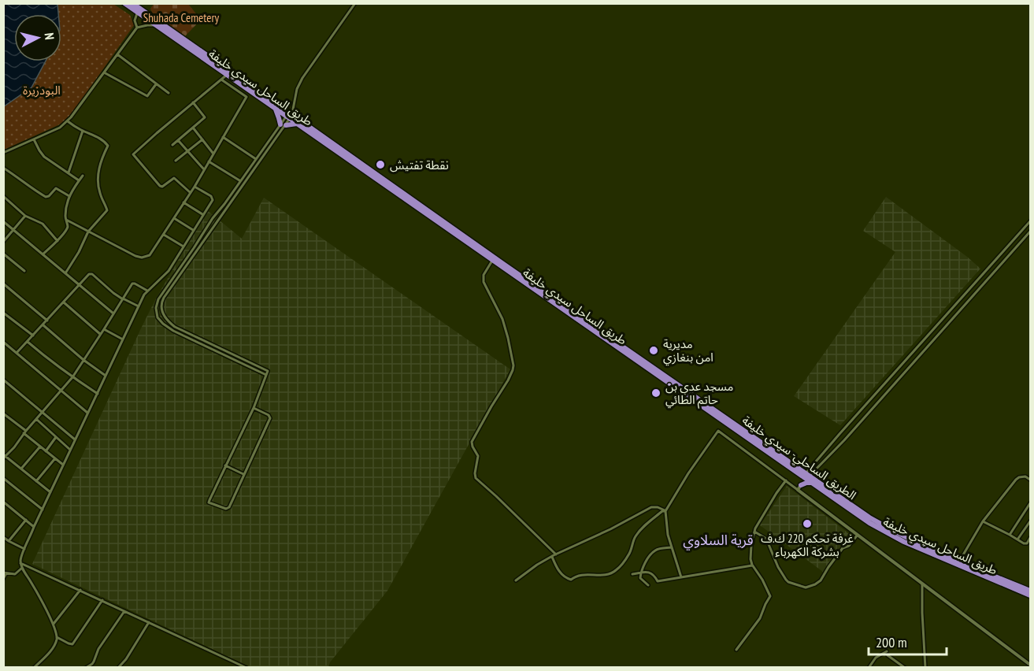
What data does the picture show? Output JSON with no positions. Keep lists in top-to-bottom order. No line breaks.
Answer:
{"streets":{"highway":["طريق الساحل سيدي خليفة","الطريق الساحلي- سيدي خليفة"]},"crossings":[["طريق الساحل سيدي خليفة","الطريق الساحلي- سيدي خليفة"]],"districts":["قرية السلاوي"],"parks":["Shuhada Cemetery","البودزيرة"],"places":["نقطة تفتيش","مديرية امن بنغازي","مسجد عدي بن حاتم الطائي","غرفة تحكم 220 ك.ف بشركة الكهرباء"],"scale_bar":"200 m","north":"right"}
